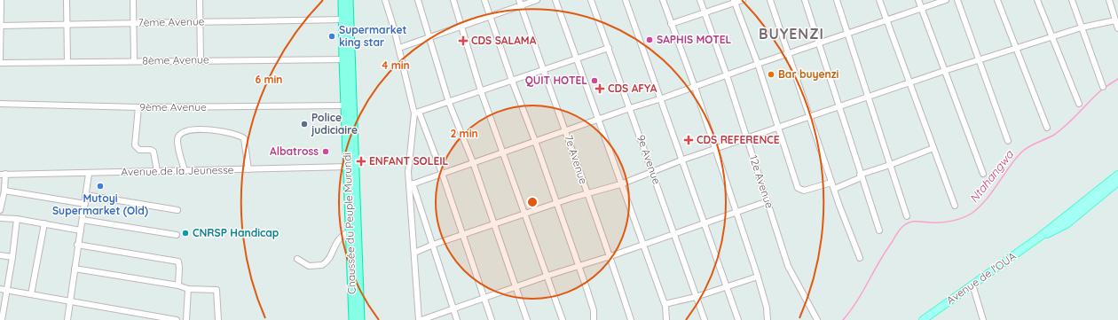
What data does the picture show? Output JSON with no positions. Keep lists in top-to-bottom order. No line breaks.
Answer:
{"streets":{"highway":["Chaussée du Peuple Murundi"],"main road":["Avenue de l'OUA"],"street":["7ème Avenue","8ème Avenue","9ème Avenue","7e Avenue","9e Avenue","Avenue de la Jeunesse","12e Avenue"]},"crossings":[["7ème Avenue","Chaussée du Peuple Murundi"],["8ème Avenue","Chaussée du Peuple Murundi"],["9ème Avenue","Chaussée du Peuple Murundi"],["Avenue de la Jeunesse","Chaussée du Peuple Murundi"]],"districts":["BUYENZI"],"water":["Ntahangwa"],"places":{"other":["Supermarket king star","SAPHIS MOTEL","Bar buyenzi","QUIT HOTEL","Police judiciaire","Albatross","Mutoyi Supermarket (Old)","CNRSP Handicap"],"health":["CDS SALAMA","CDS AFYA","CDS REFERENCE","ENFANT SOLEIL"]},"rings":["4 min","6 min","2 min"]}
